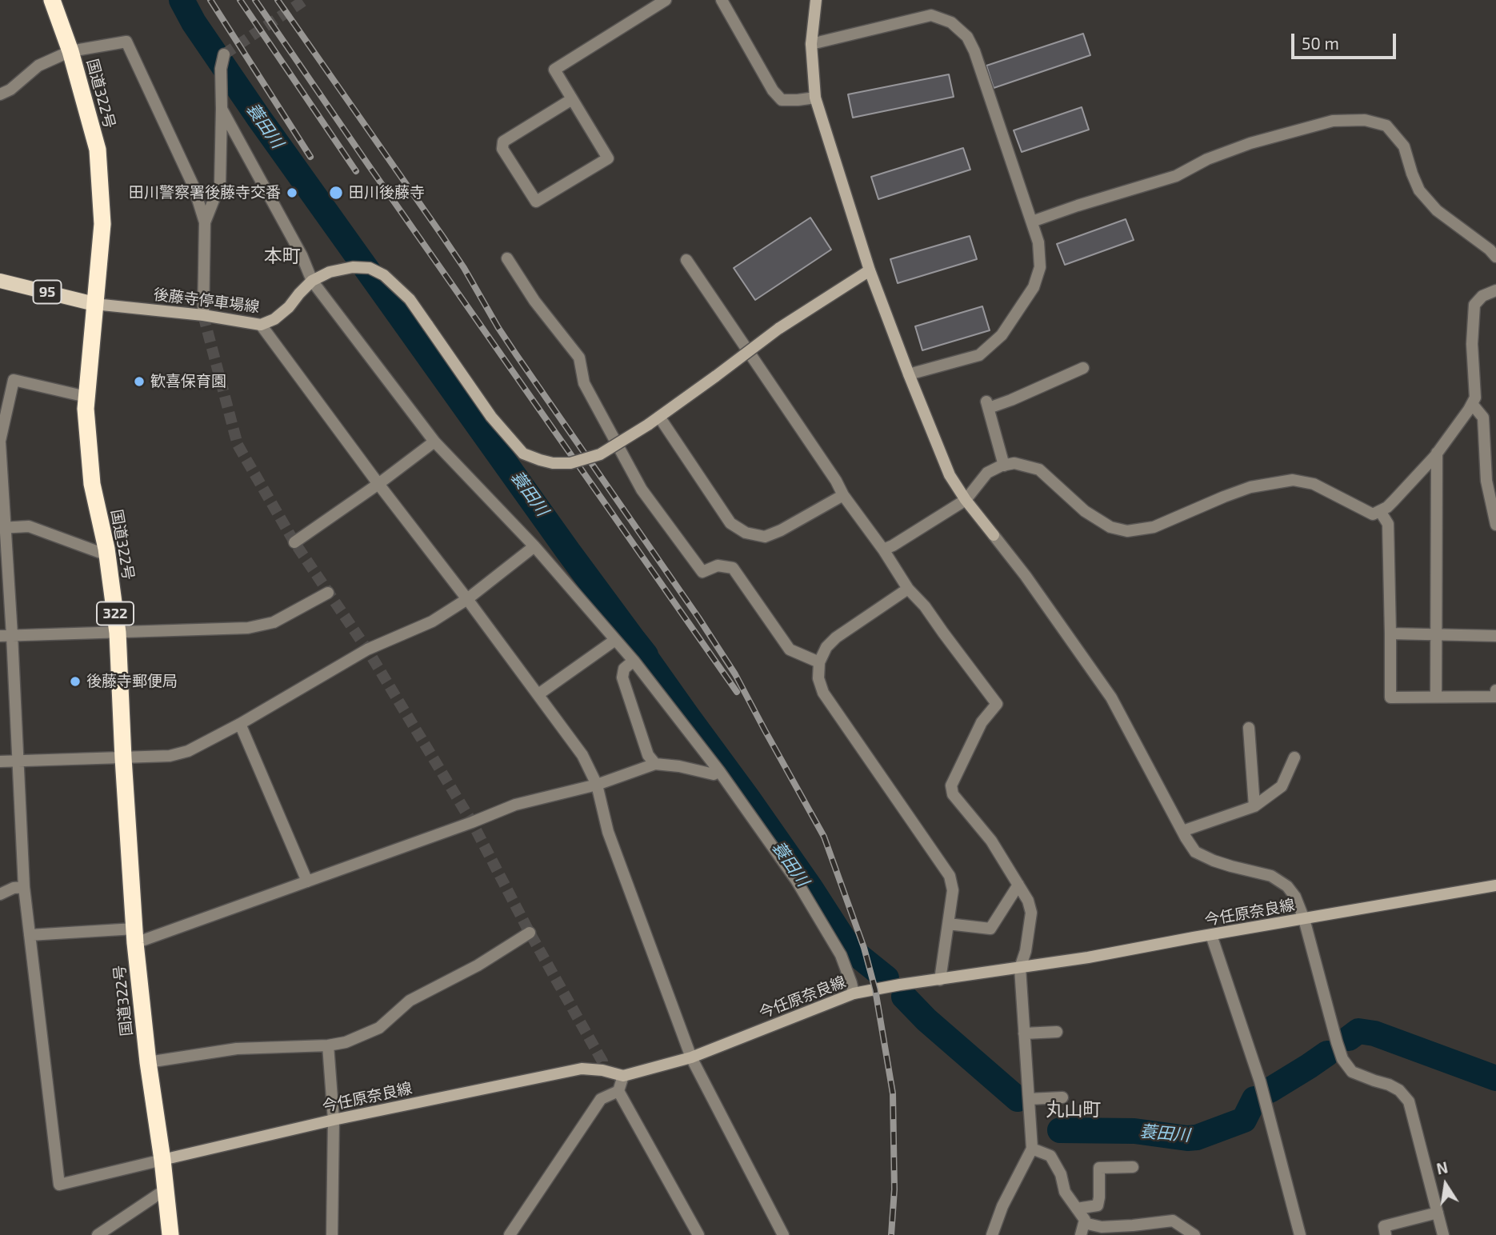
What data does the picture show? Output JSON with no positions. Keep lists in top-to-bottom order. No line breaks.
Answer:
{"streets":{"highway":["国道322号","322"],"main road":["95","後藤寺停車場線","今任原奈良線"]},"crossings":[["国道322号","95"],["国道322号","後藤寺停車場線"],["国道322号","今任原奈良線"],["95","後藤寺停車場線"]],"districts":["本町","丸山町"],"water":["蓑田川"],"places":["田川警察署後藤寺交番","田川後藤寺","歓喜保育園","後藤寺郵便局"],"scale_bar":"50 m","north":"top"}
